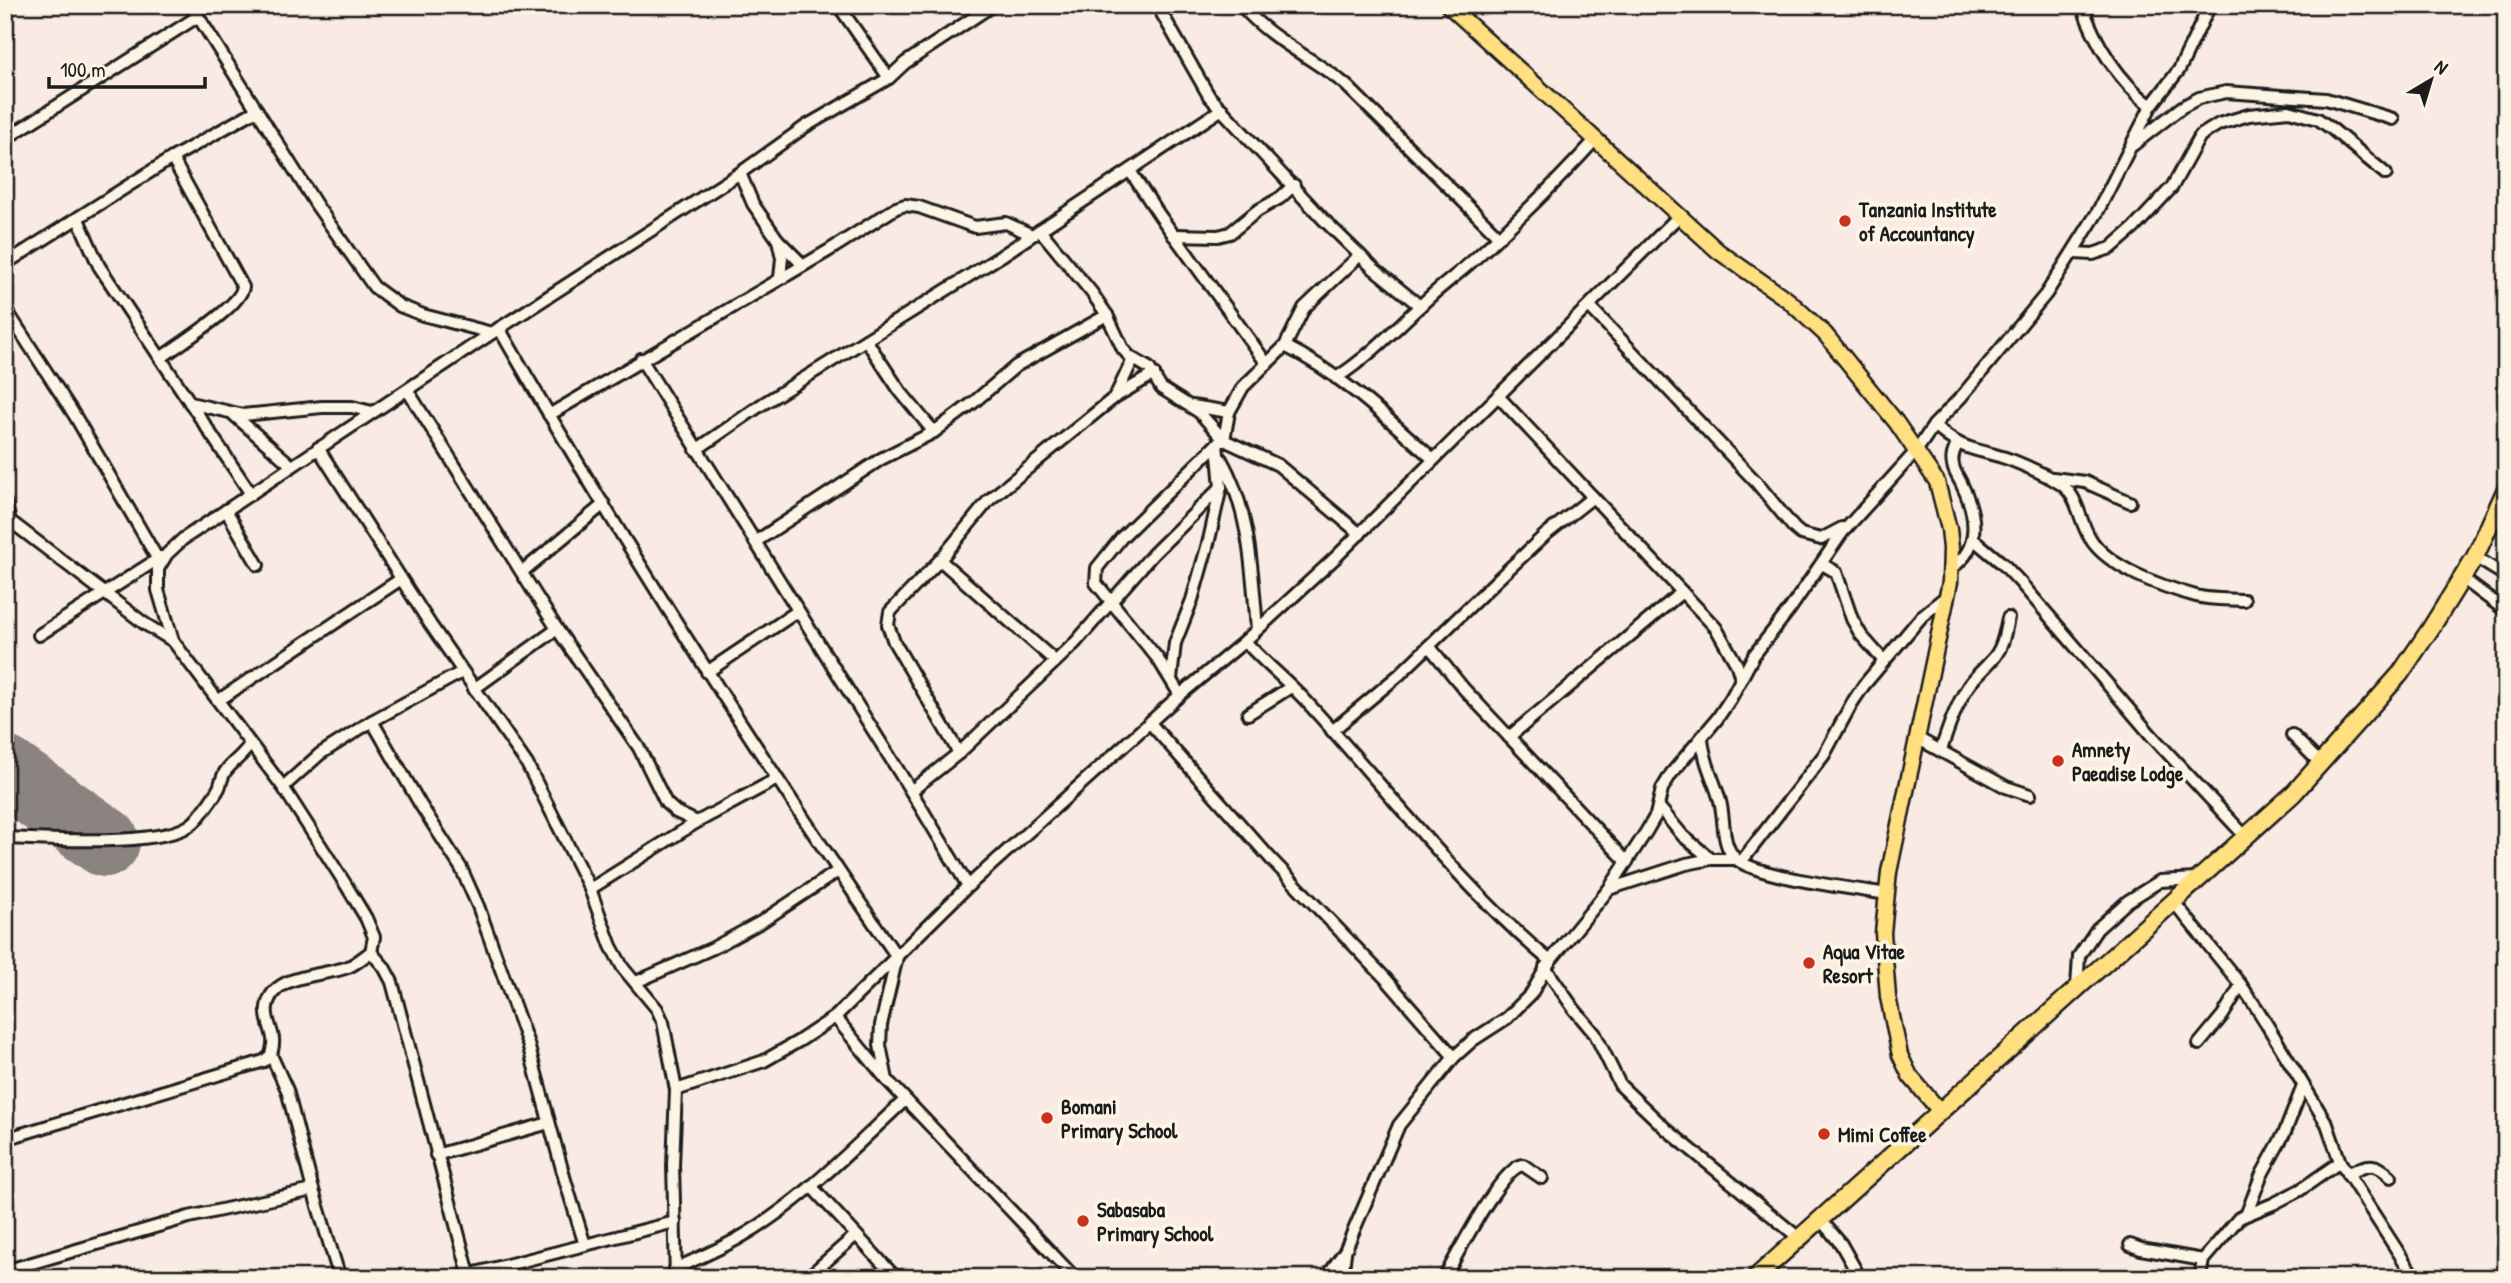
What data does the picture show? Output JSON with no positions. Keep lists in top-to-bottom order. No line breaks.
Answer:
{"places":["Tanzania Institute of Accountancy","Amnety Paeadise Lodge","Aqua Vitae Resort","Bomani Primary School","Mimi Coffee","Sabasaba Primary School"],"scale_bar":"100 m","north":"top right"}
